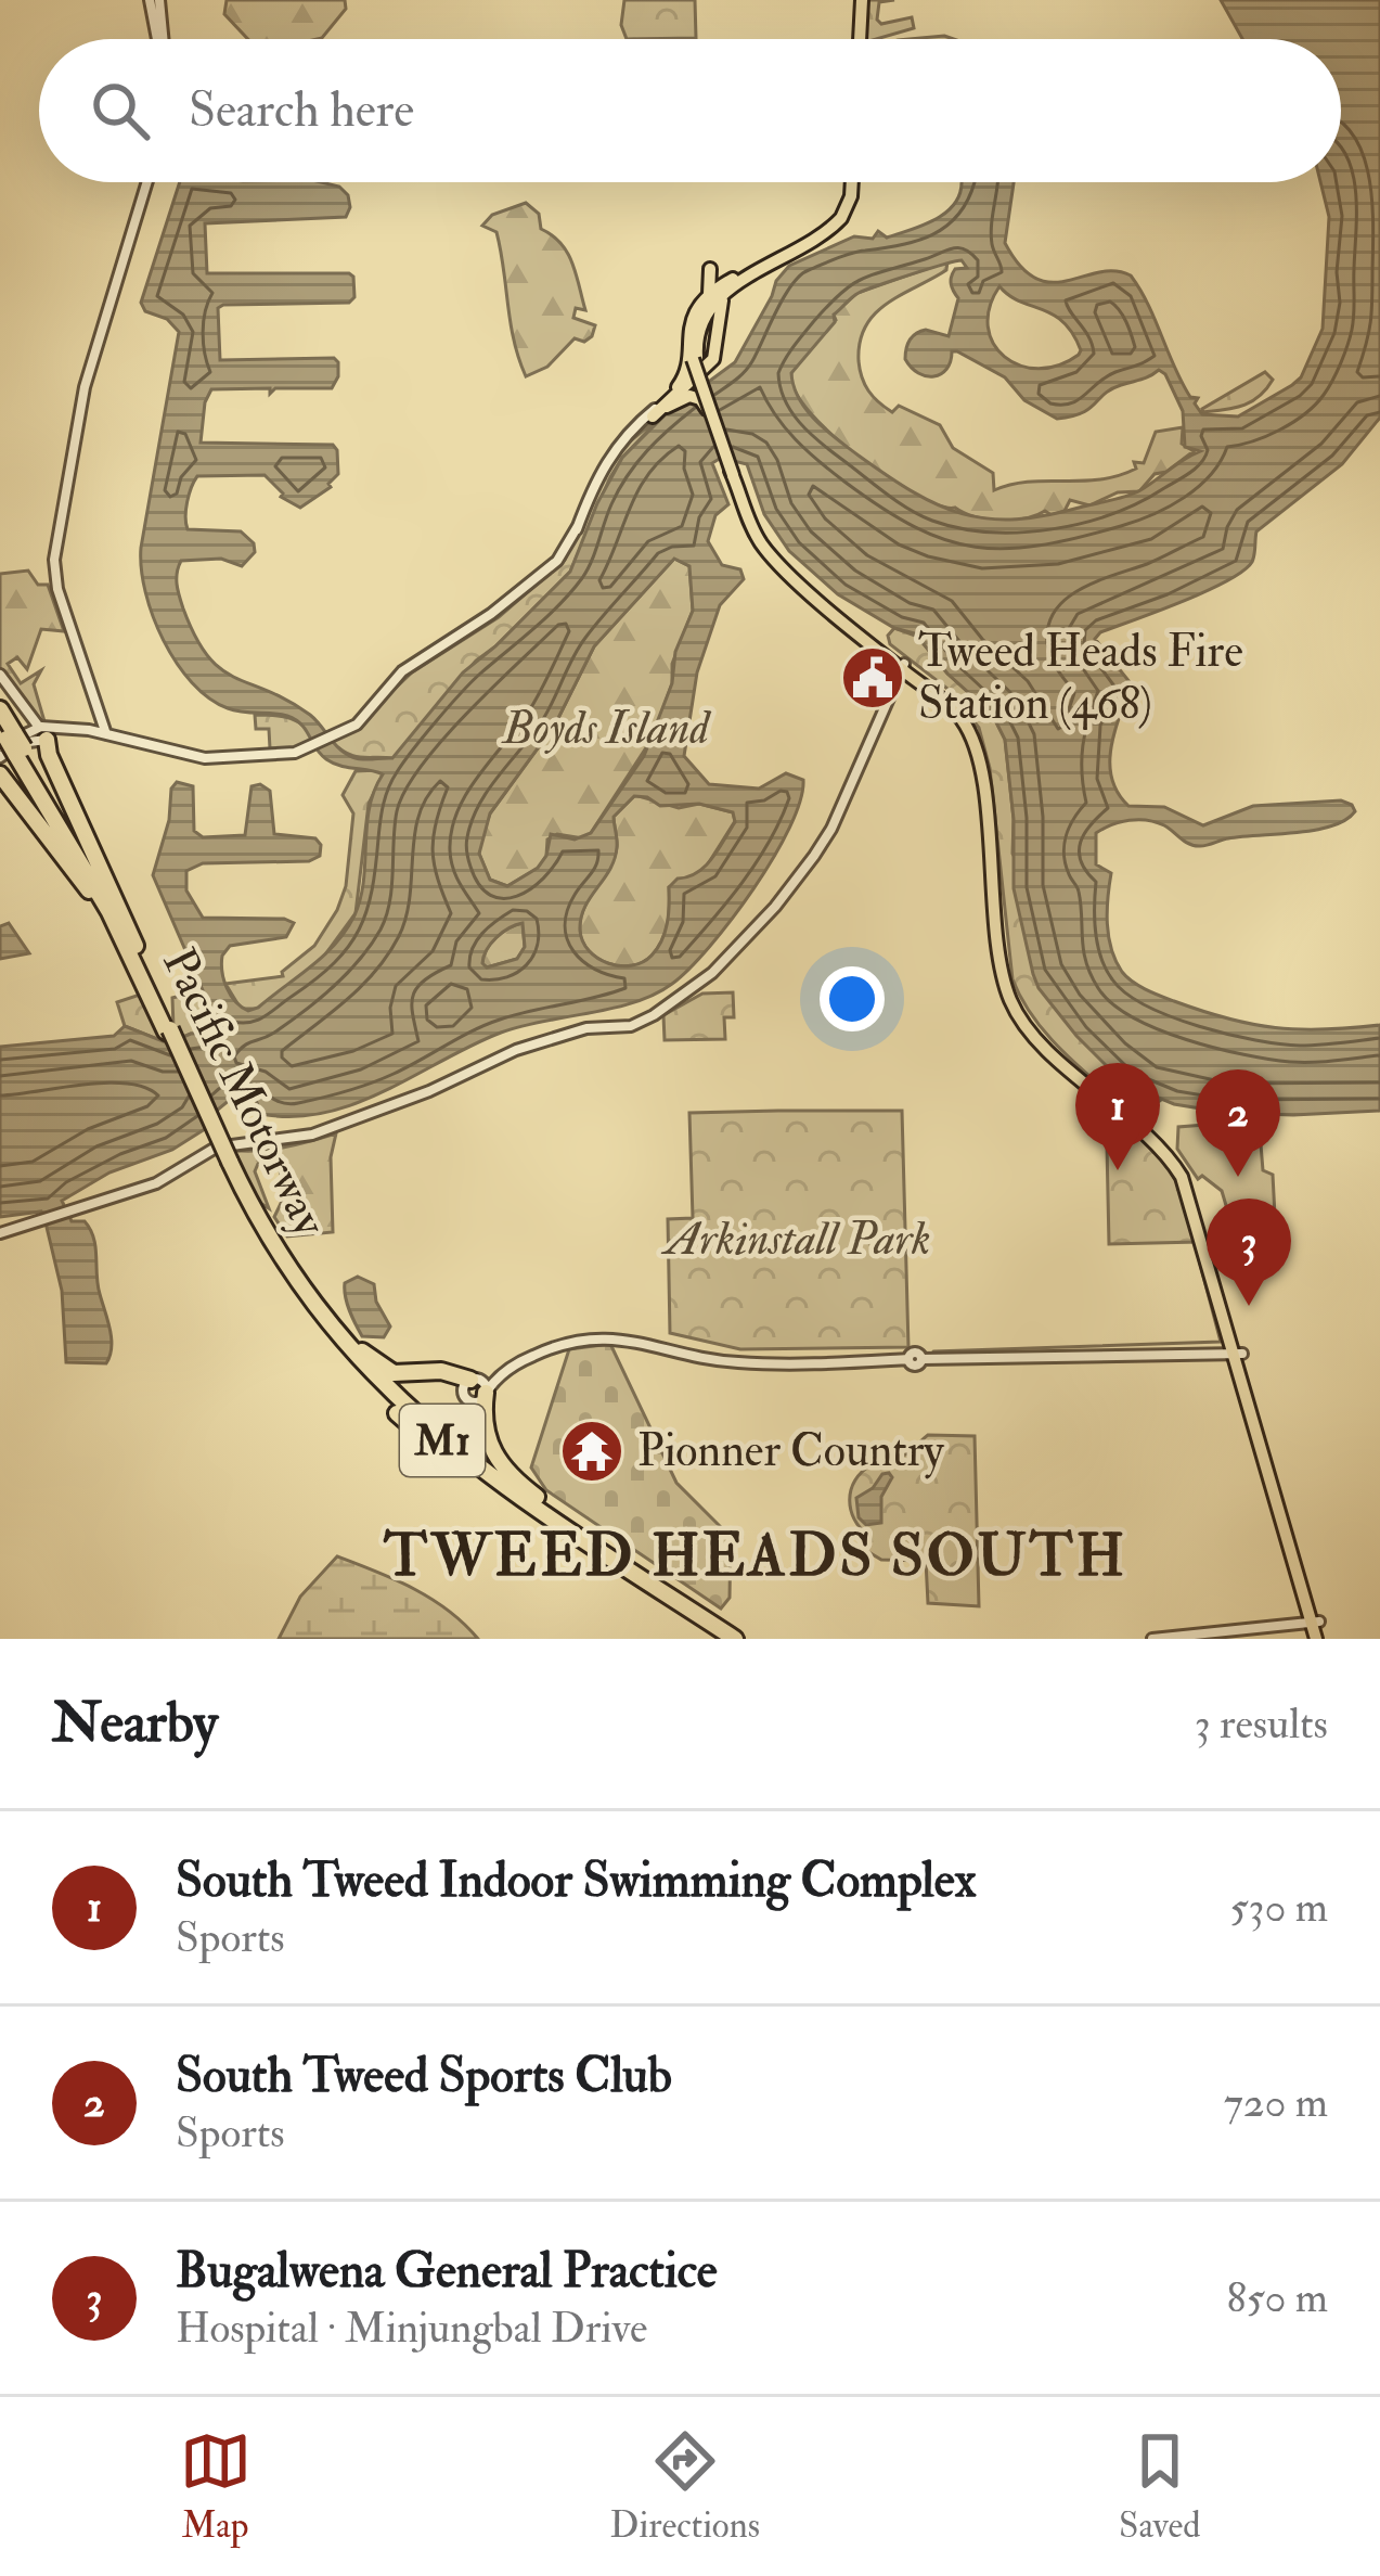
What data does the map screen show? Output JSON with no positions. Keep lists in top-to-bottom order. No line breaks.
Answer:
{"streets":{"highway":["Pacific Motorway","M1"]},"districts":["TWEED HEADS SOUTH"],"parks":["Boyds Island","Arkinstall Park"],"places":{"public building":["Tweed Heads Fire Station (468)"],"temple":["Pionner Country"]},"page":{"search":"Search here","pins":["1","2","3"],"heading":["Nearby","3 results"],"list":[{"mark":"1","name":"South Tweed Indoor Swimming Complex","note":"Sports","value":"530 m"},{"mark":"2","name":"South Tweed Sports Club","note":"Sports","value":"720 m"},{"mark":"3","name":"Bugalwena General Practice","note":"Hospital · Minjungbal Drive","value":"850 m"}],"nav":["Map","Directions","Saved"]}}
